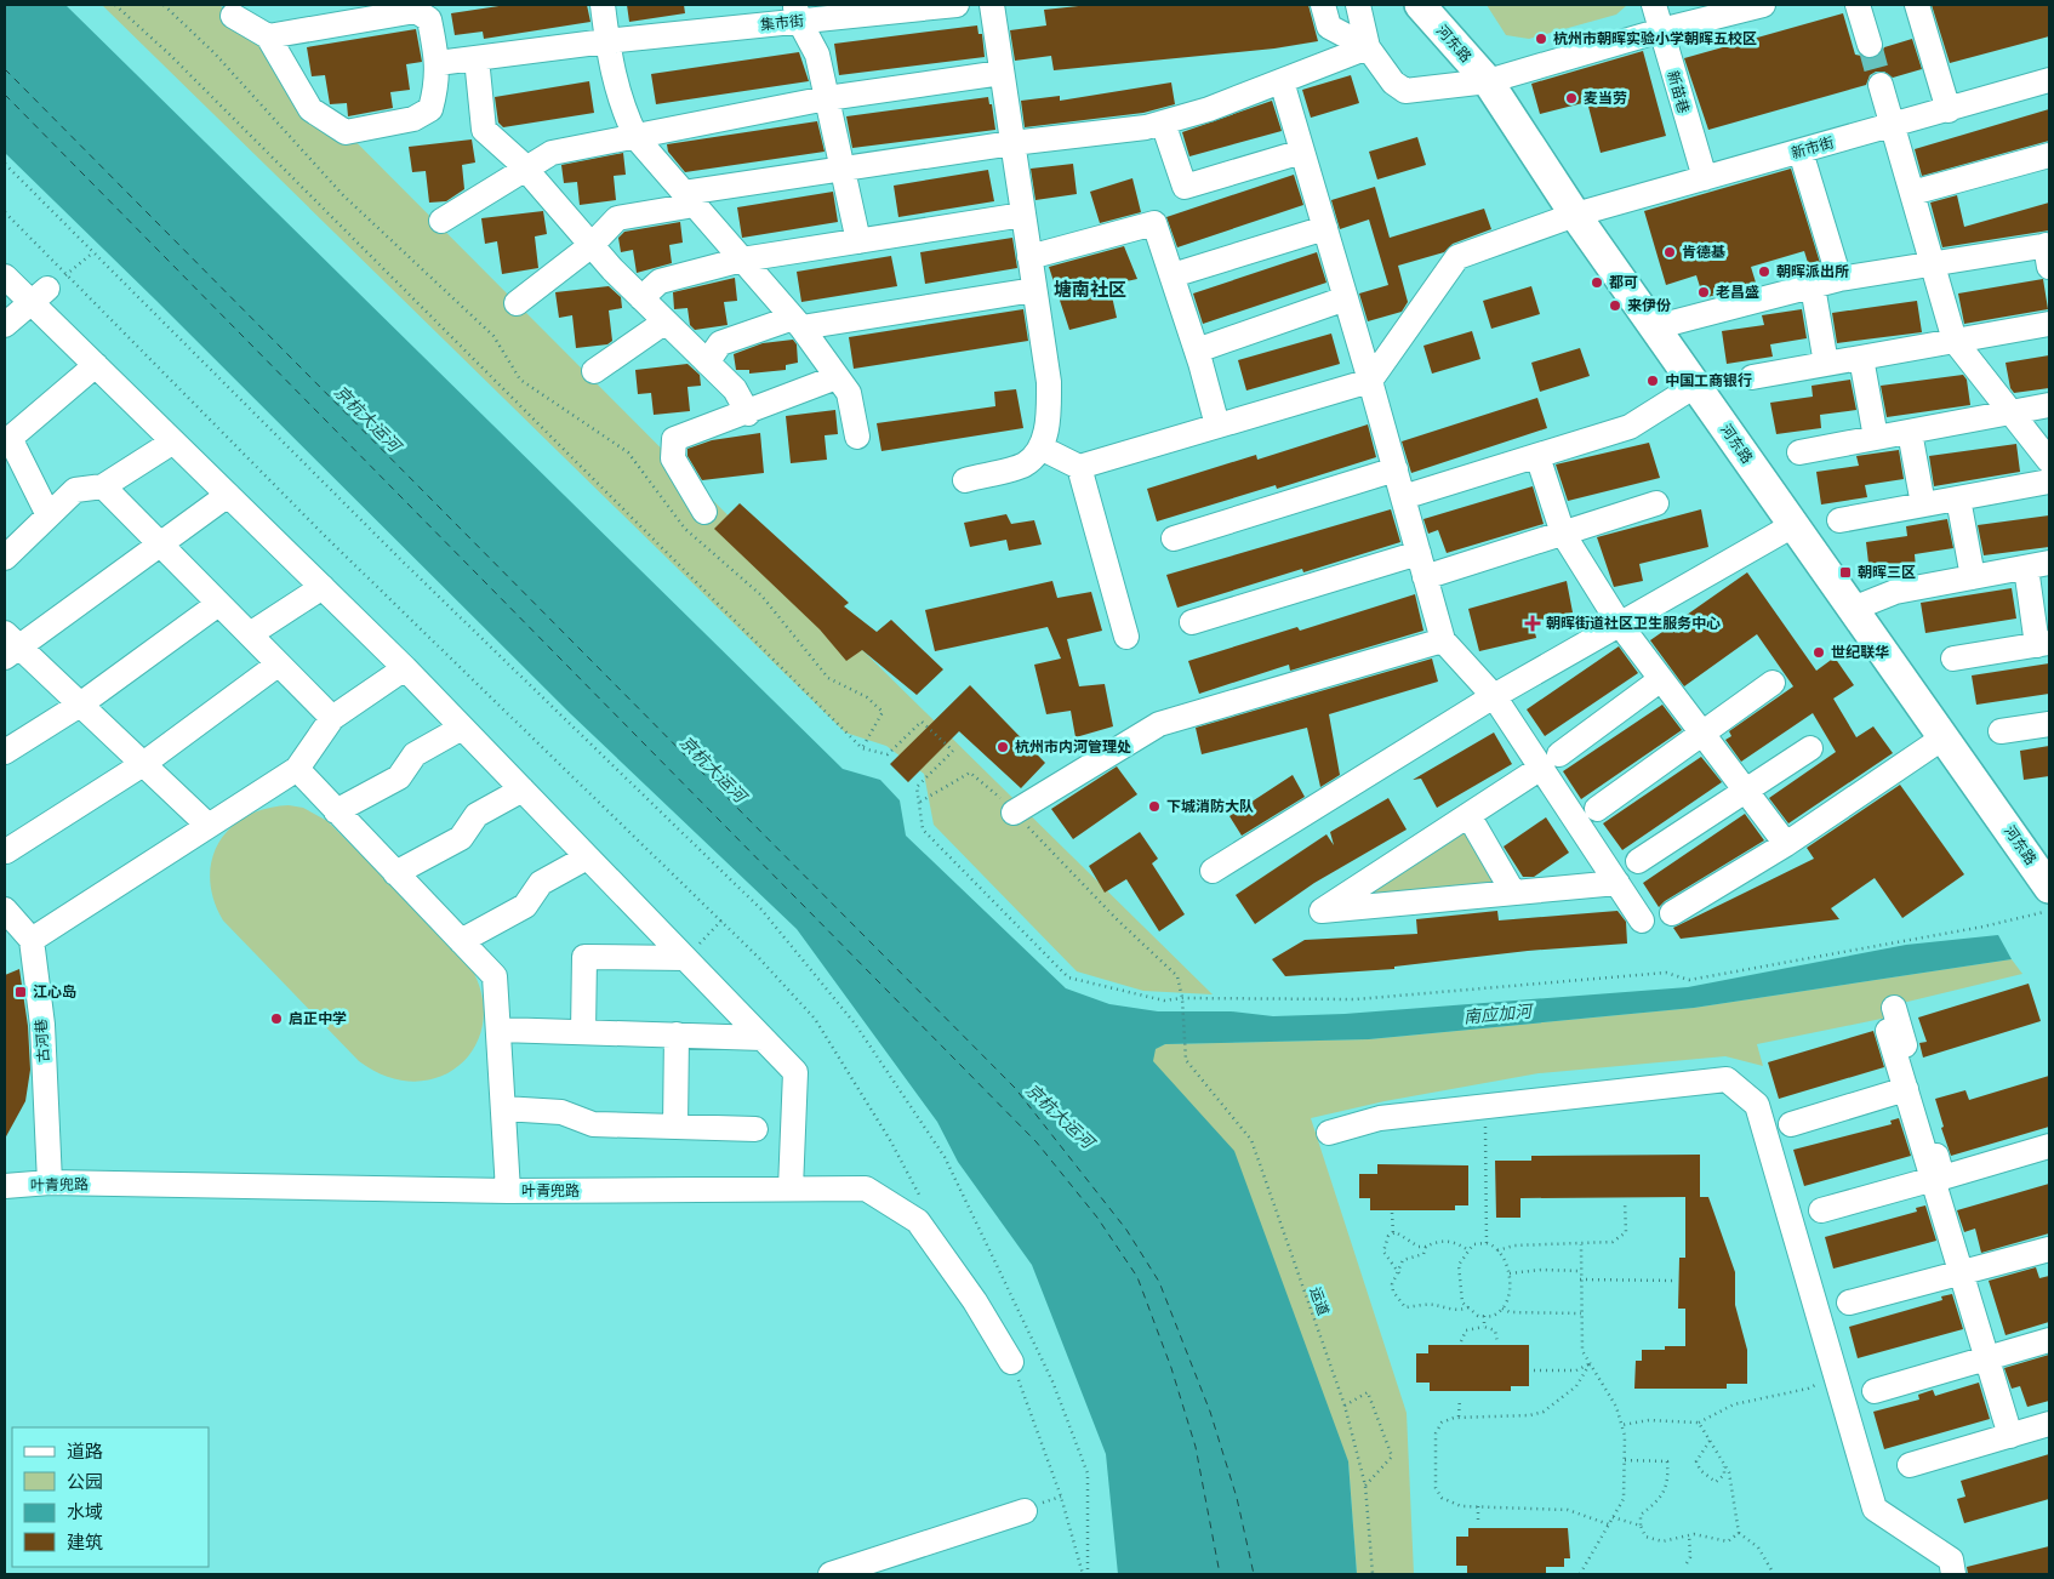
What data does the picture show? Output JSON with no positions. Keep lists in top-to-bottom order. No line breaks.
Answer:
{"streets":{"main road":["河东路"],"street":["集市街","新苗巷","新市街","古河巷","叶青兜路"],"path":["运道"]},"crossings":[["河东路","新市街"],["新苗巷","新市街"],["古河巷","叶青兜路"]],"districts":["塘南社区"],"water":["京杭大运河","南应加河"],"places":{"other":["杭州市朝晖实验小学朝晖五校区","麦当劳","肯德基","朝晖派出所","都可","老昌盛","来伊份","中国工商银行","世纪联华","杭州市内河管理处","下城消防大队","启正中学"],"transit":["朝晖三区","江心岛"],"health":["朝晖街道社区卫生服务中心"]},"legend":["道路","公园","水域","建筑"]}
